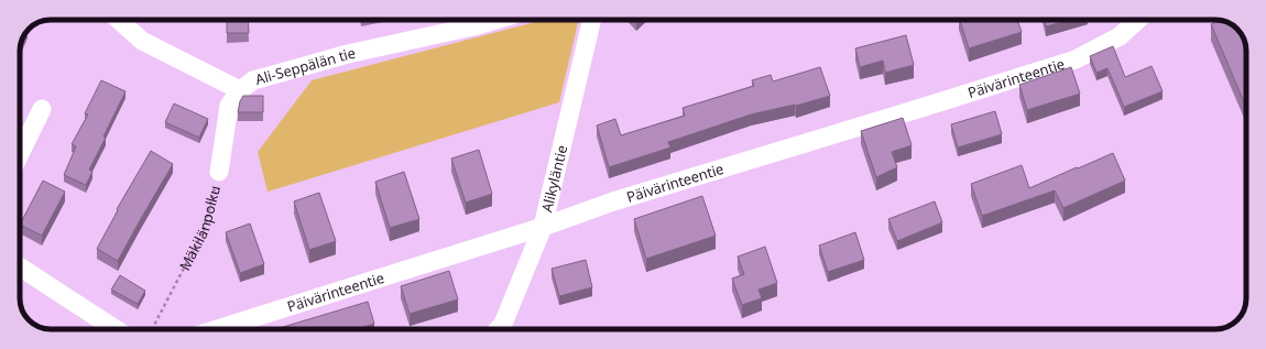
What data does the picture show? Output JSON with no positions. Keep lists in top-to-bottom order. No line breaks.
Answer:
{"streets":{"street":["Ali-Seppälän tie","Päivärinteentie","Alikyläntie","Mäkilänpolku"]},"crossings":[["Ali-Seppälän tie","Mäkilänpolku"],["Päivärinteentie","Alikyläntie"]]}
